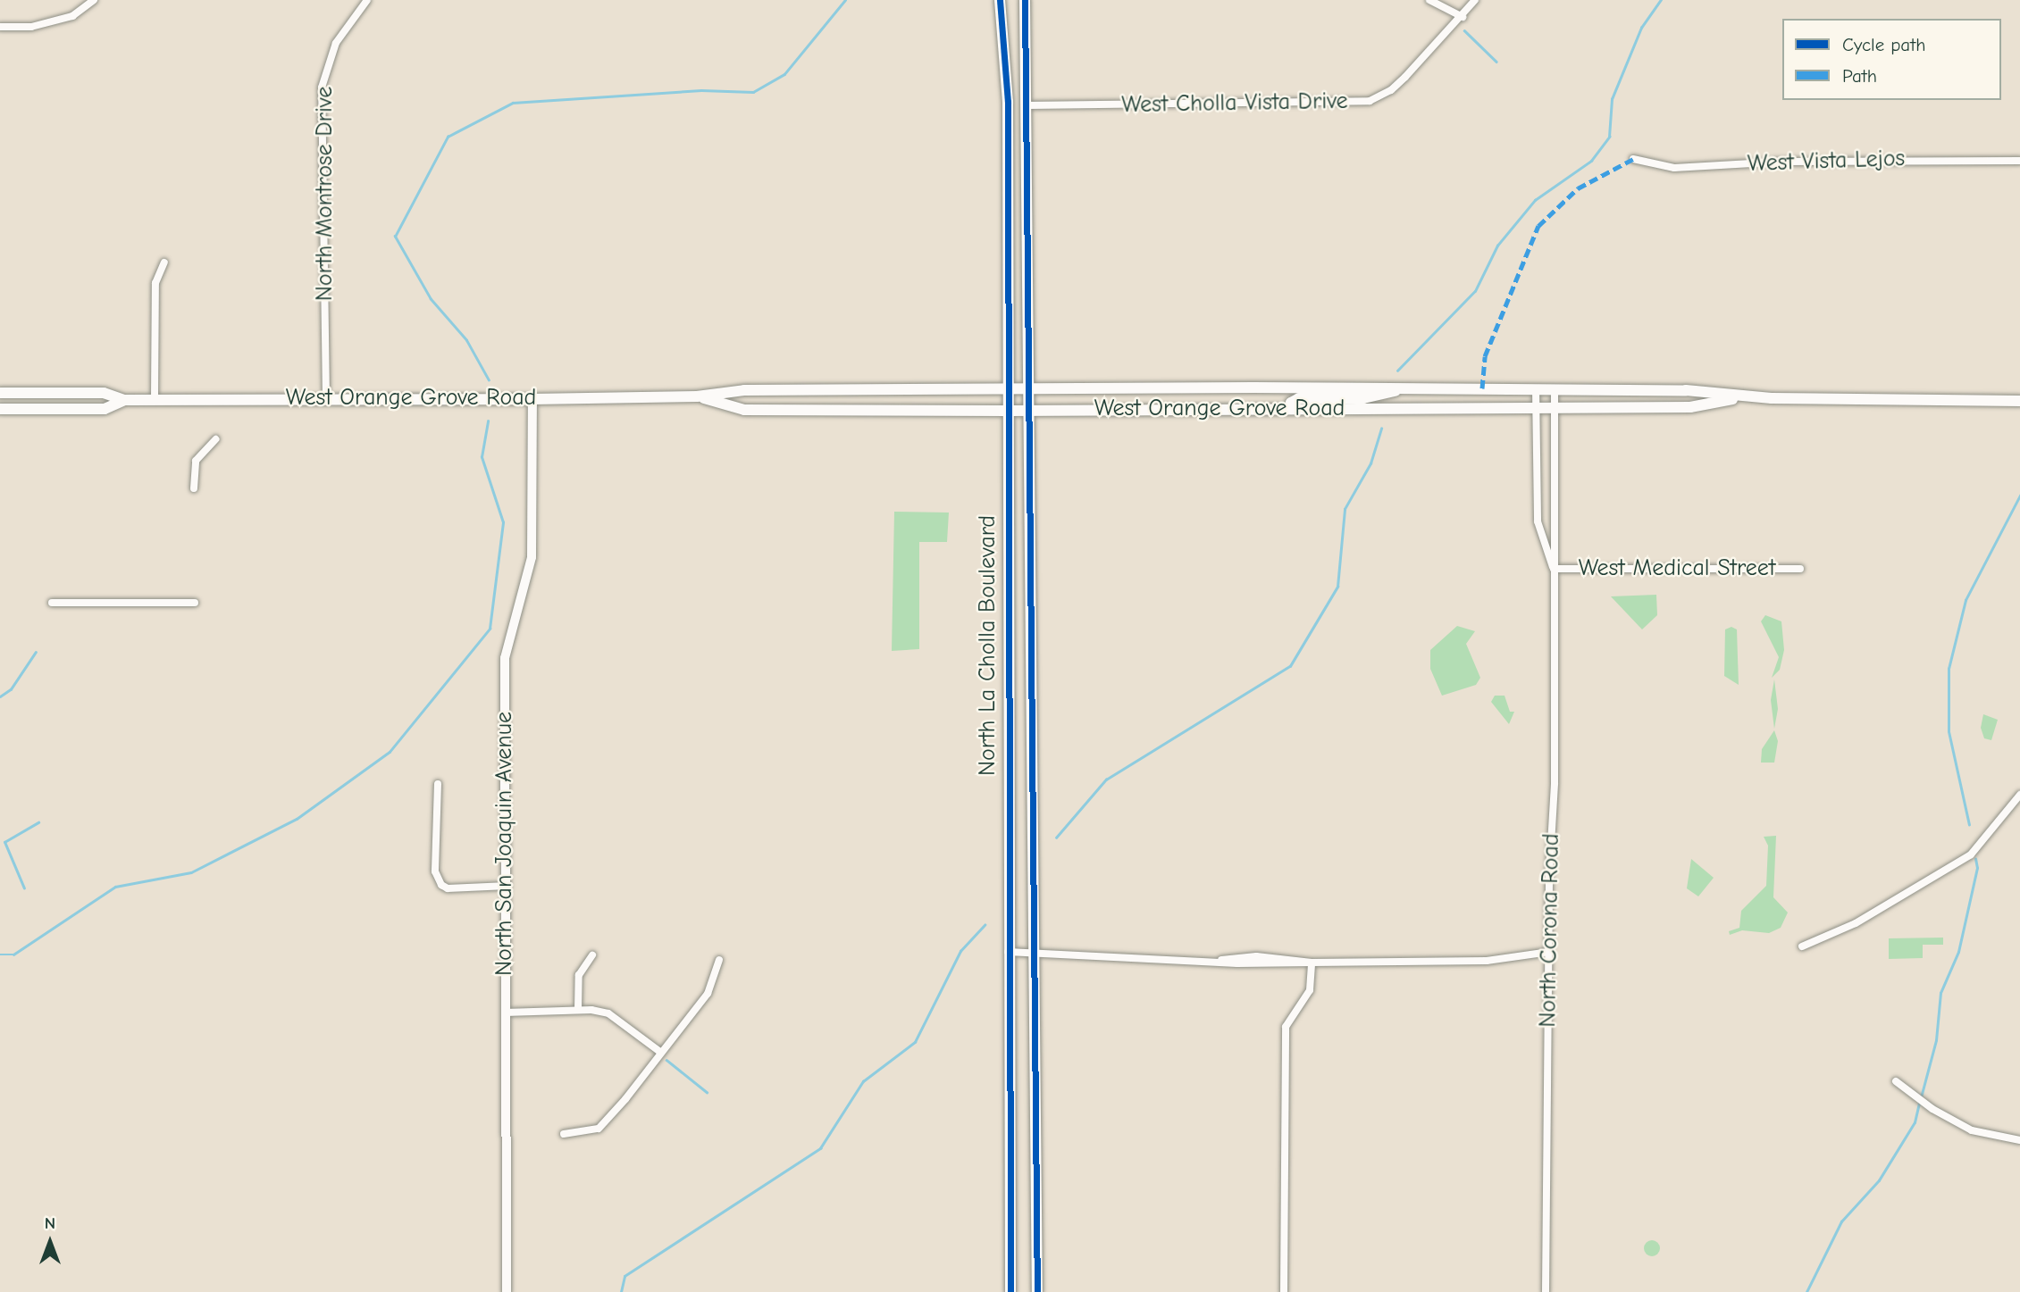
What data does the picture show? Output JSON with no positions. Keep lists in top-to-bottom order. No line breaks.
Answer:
{"streets":{"main road":["West Orange Grove Road","North La Cholla Boulevard"],"street":["West Cholla Vista Drive","West Vista Lejos","North Montrose Drive","West Medical Street","North San Joaquin Avenue","North Corona Road"]},"crossings":[["West Cholla Vista Drive","North La Cholla Boulevard"],["North Montrose Drive","West Orange Grove Road"],["West Orange Grove Road","North La Cholla Boulevard"],["West Orange Grove Road","North San Joaquin Avenue"],["West Orange Grove Road","North Corona Road"],["West Medical Street","North Corona Road"]],"legend":["Cycle path","Path"],"north":"top"}
